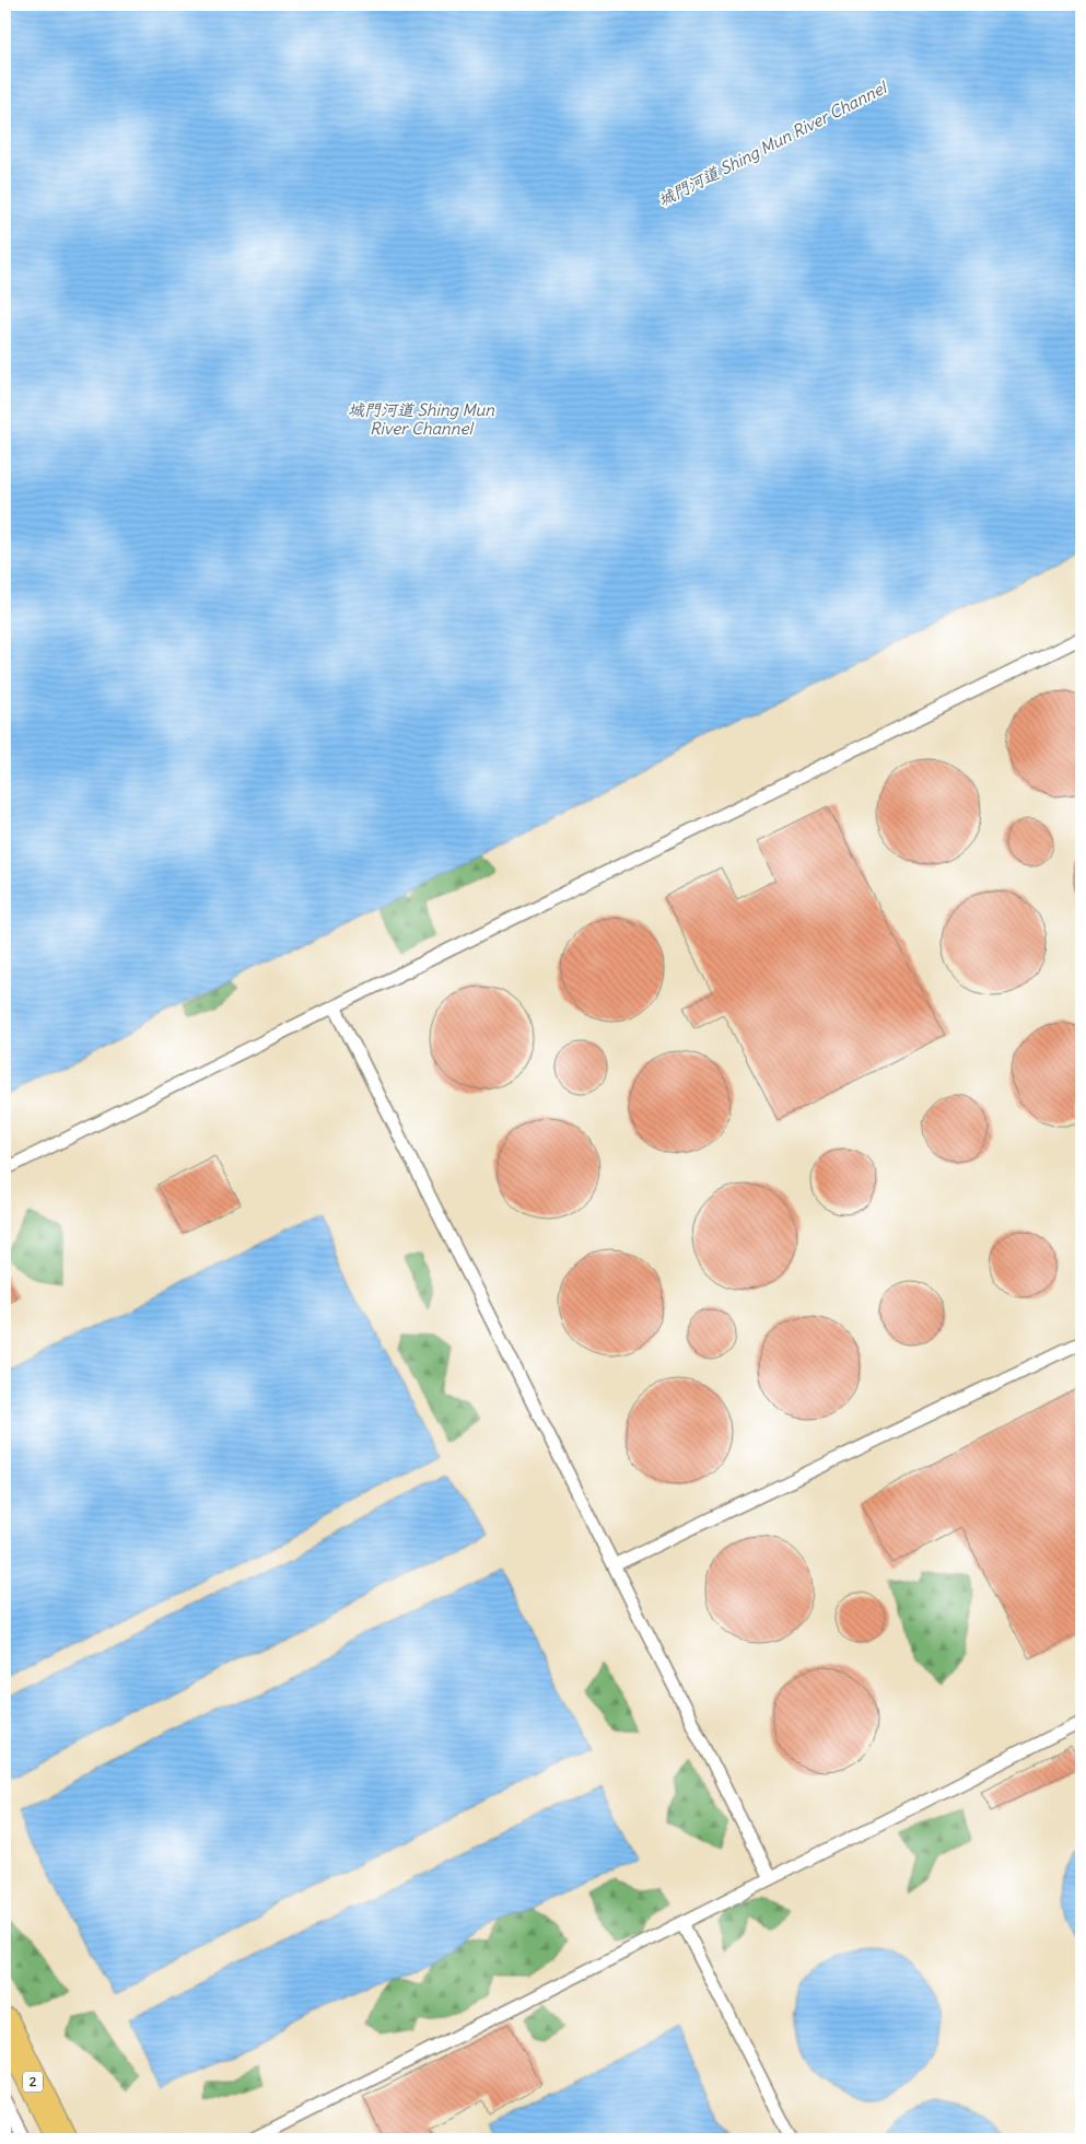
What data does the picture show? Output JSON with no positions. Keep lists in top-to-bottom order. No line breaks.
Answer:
{"streets":{"highway":["2"]},"water":["城門河道 Shing Mun River Channel"]}
